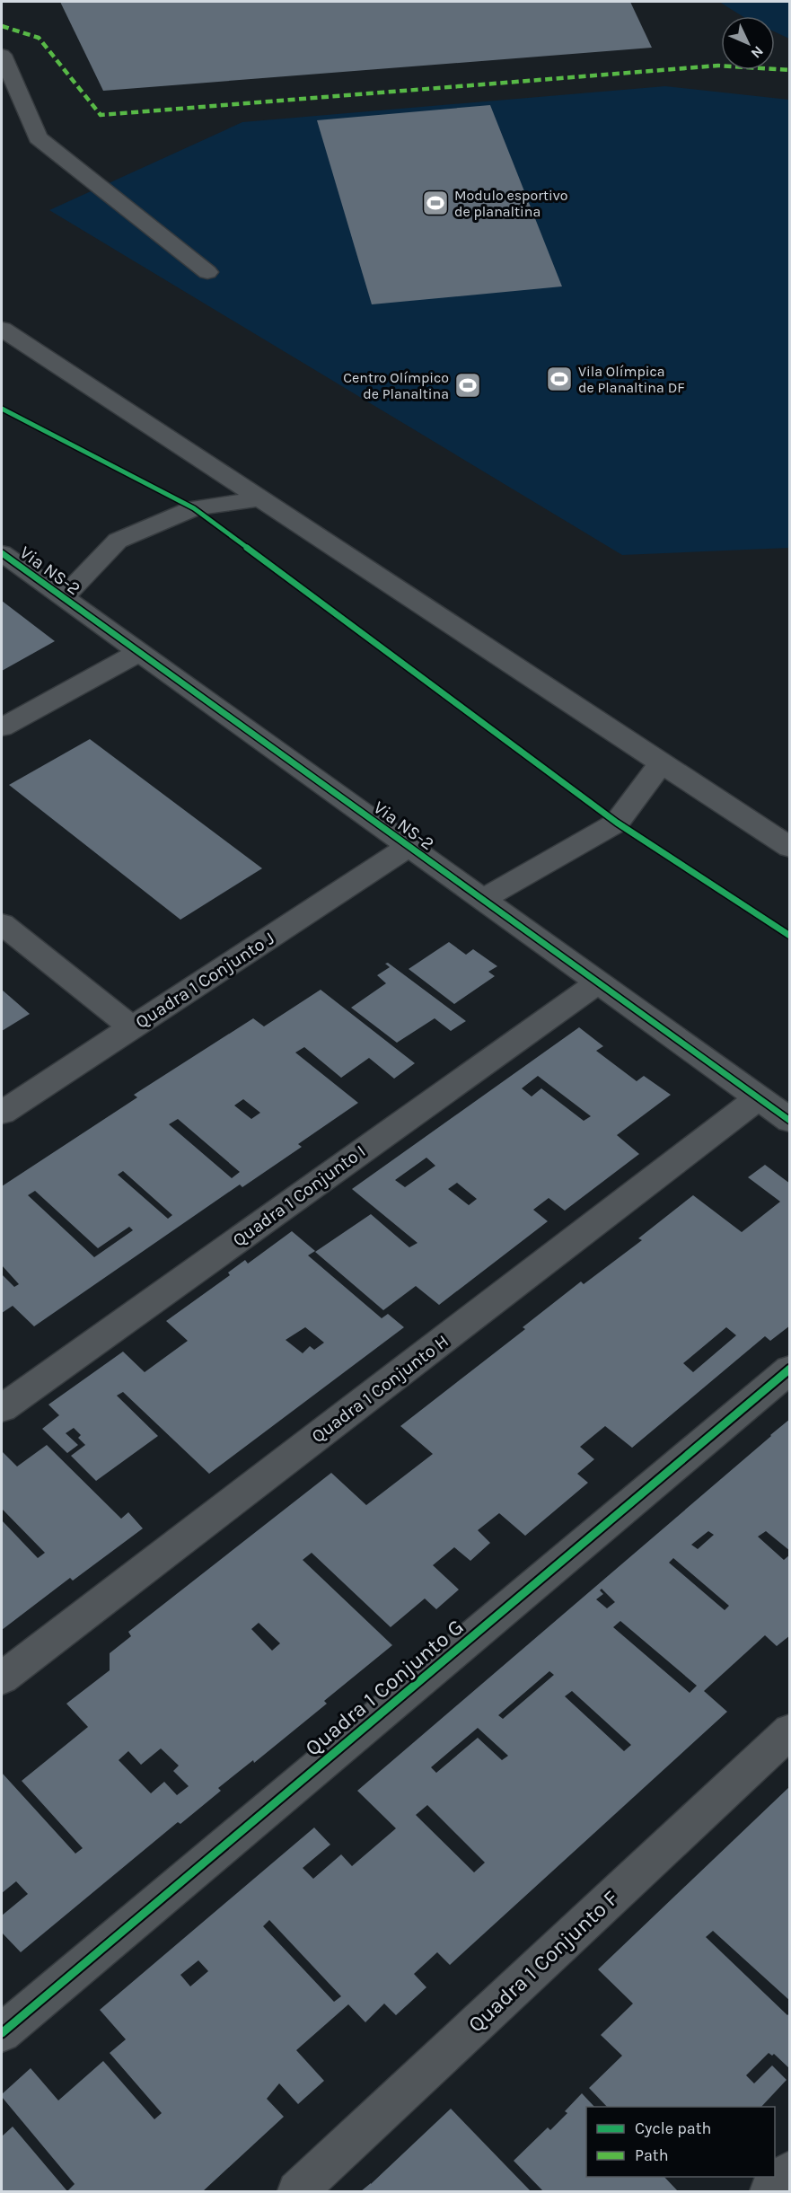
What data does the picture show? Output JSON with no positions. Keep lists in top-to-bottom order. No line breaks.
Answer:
{"streets":{"street":["Via NS-2","Quadra 1 Conjunto J","Quadra 1 Conjunto I","Quadra 1 Conjunto H","Quadra 1 Conjunto G","Quadra 1 Conjunto F"]},"crossings":[["Via NS-2","Quadra 1 Conjunto J"],["Via NS-2","Quadra 1 Conjunto I"],["Via NS-2","Quadra 1 Conjunto H"]],"places":{"sports":["Modulo esportivo de planaltina","Vila Olímpica de Planaltina DF","Centro Olímpico de Planaltina"]},"legend":["Cycle path","Path"],"north":"bottom right"}
